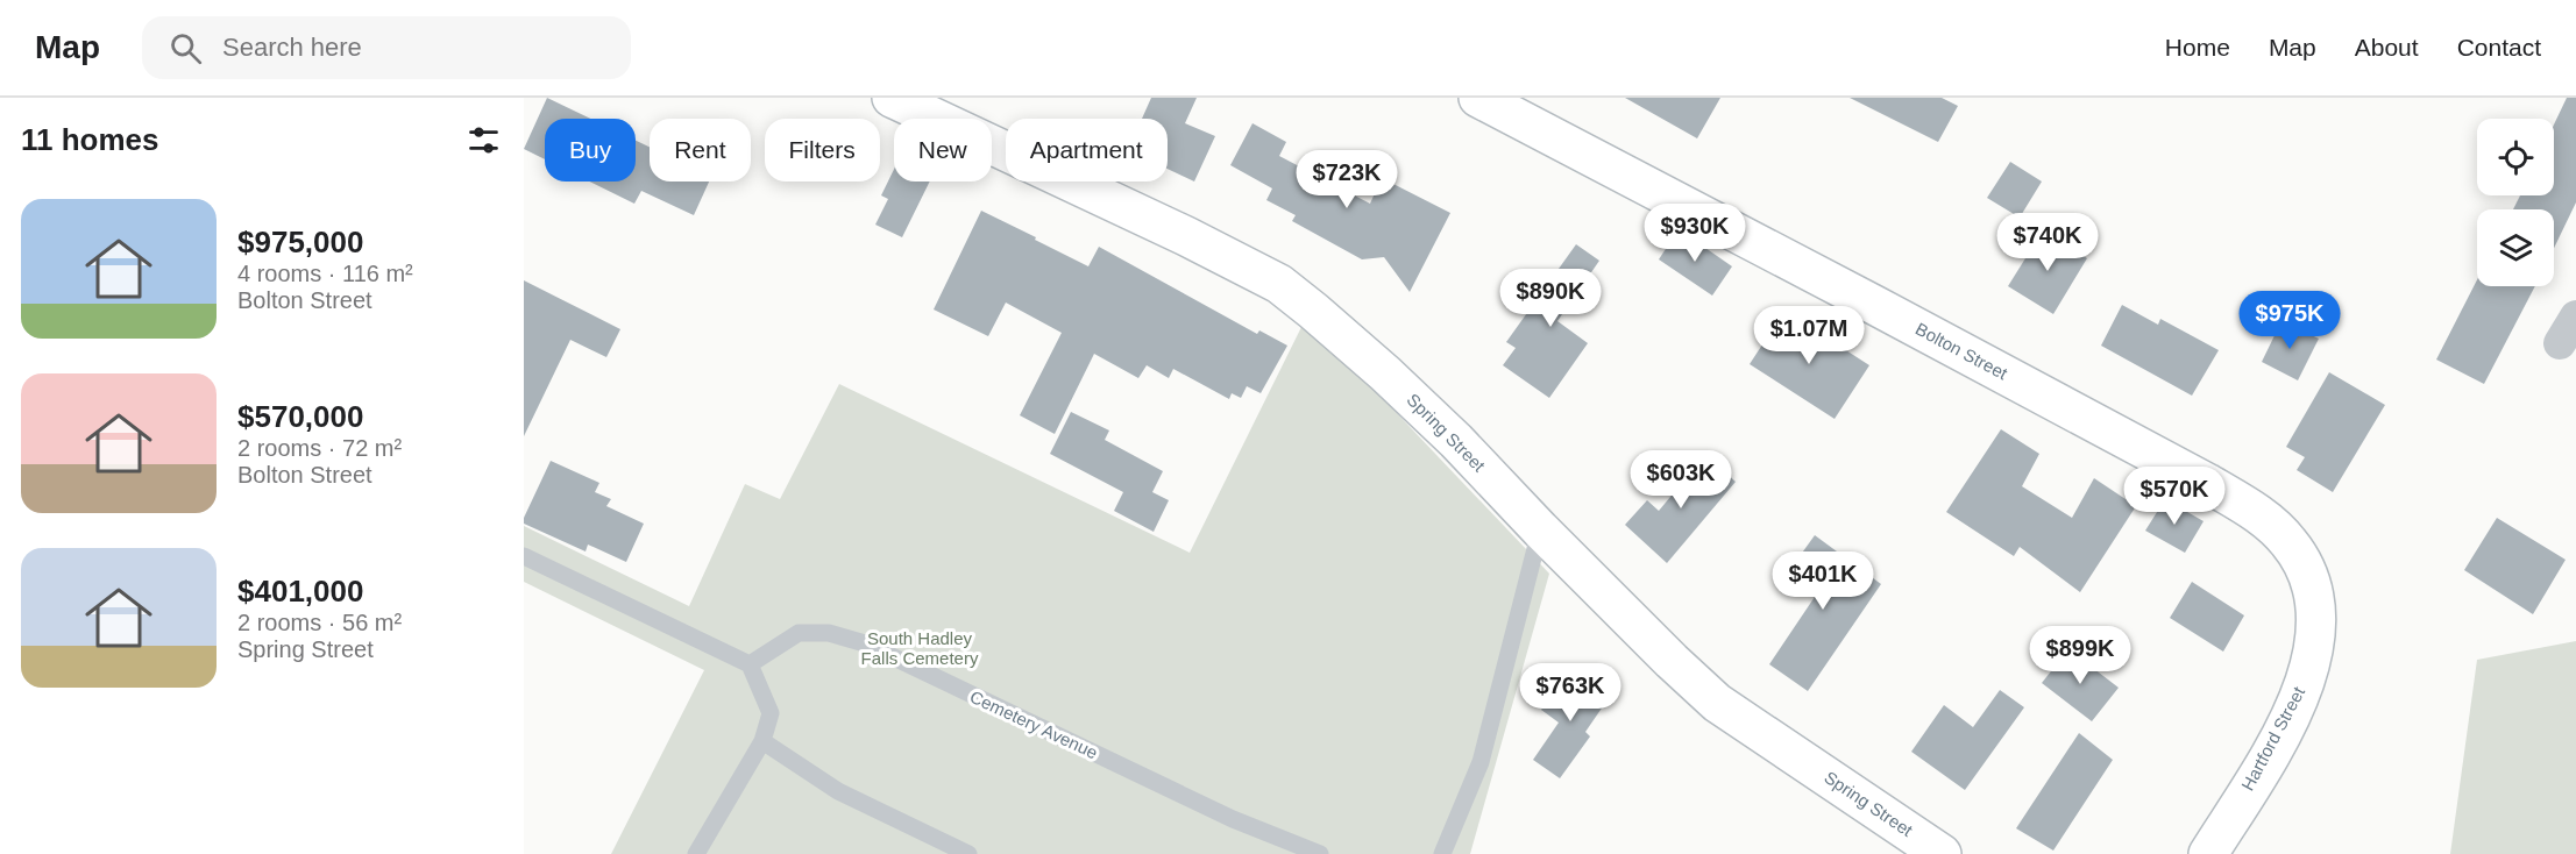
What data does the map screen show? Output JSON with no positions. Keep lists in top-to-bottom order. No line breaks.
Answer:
{"streets":{"street":["Bolton Street","Spring Street","Hartford Street"],"lane":["Cemetery Avenue"]},"crossings":[["Bolton Street","Hartford Street"]],"parks":["South Hadley Falls Cemetery"],"page":{"header":"Map","search":"Search here","nav":["Home","Map","About","Contact"],"heading":"11 homes","chip":["Buy","Rent","Filters","New","Apartment"],"price":["$723K","$930K","$740K","$890K","$975K","$1.07M","$603K","$570K","$401K","$899K","$763K"],"list":[{"name":"$975,000","note":"4 rooms · 116 m² · Bolton Street"},{"name":"$570,000","note":"2 rooms · 72 m² · Bolton Street"},{"name":"$401,000","note":"2 rooms · 56 m² · Spring Street"}]}}
